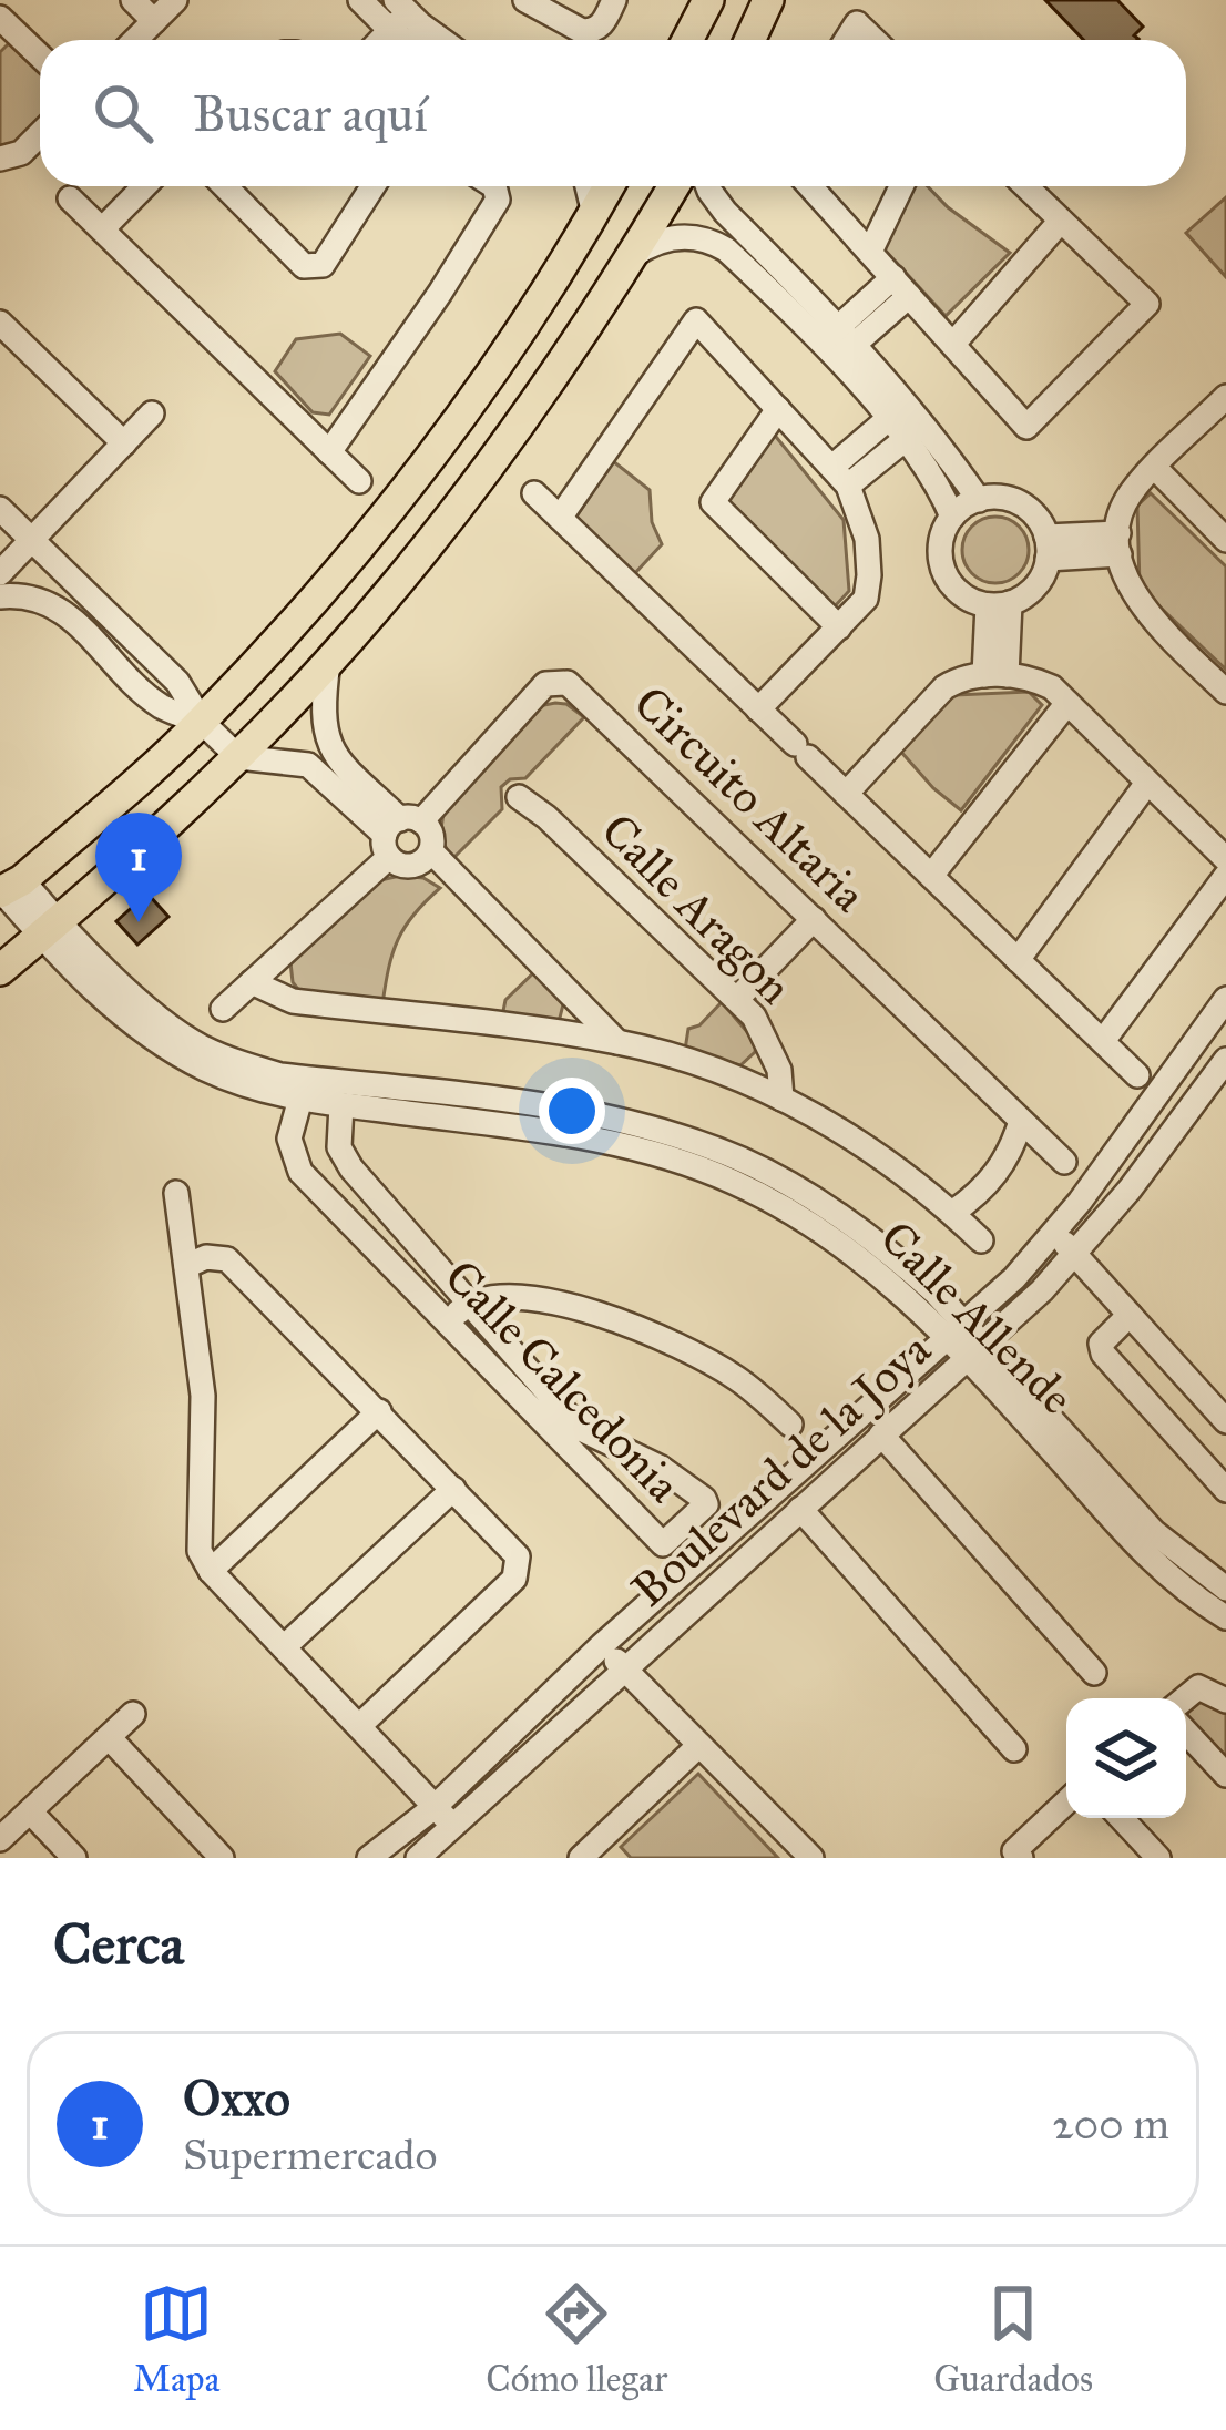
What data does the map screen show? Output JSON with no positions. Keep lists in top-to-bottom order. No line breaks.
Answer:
{"streets":{"street":["Circuito Altaria","Calle Aragon","Calle Allende","Calle Calcedonia","Boulevard de la Joya"]},"crossings":[["Calle Allende","Calle Calcedonia"],["Calle Allende","Boulevard de la Joya"]],"page":{"search":"Buscar aquí","pins":"1","heading":"Cerca","list":[{"mark":"1","name":"Oxxo","note":"Supermercado","value":"200 m"}],"nav":["Mapa","Cómo llegar","Guardados"]}}
